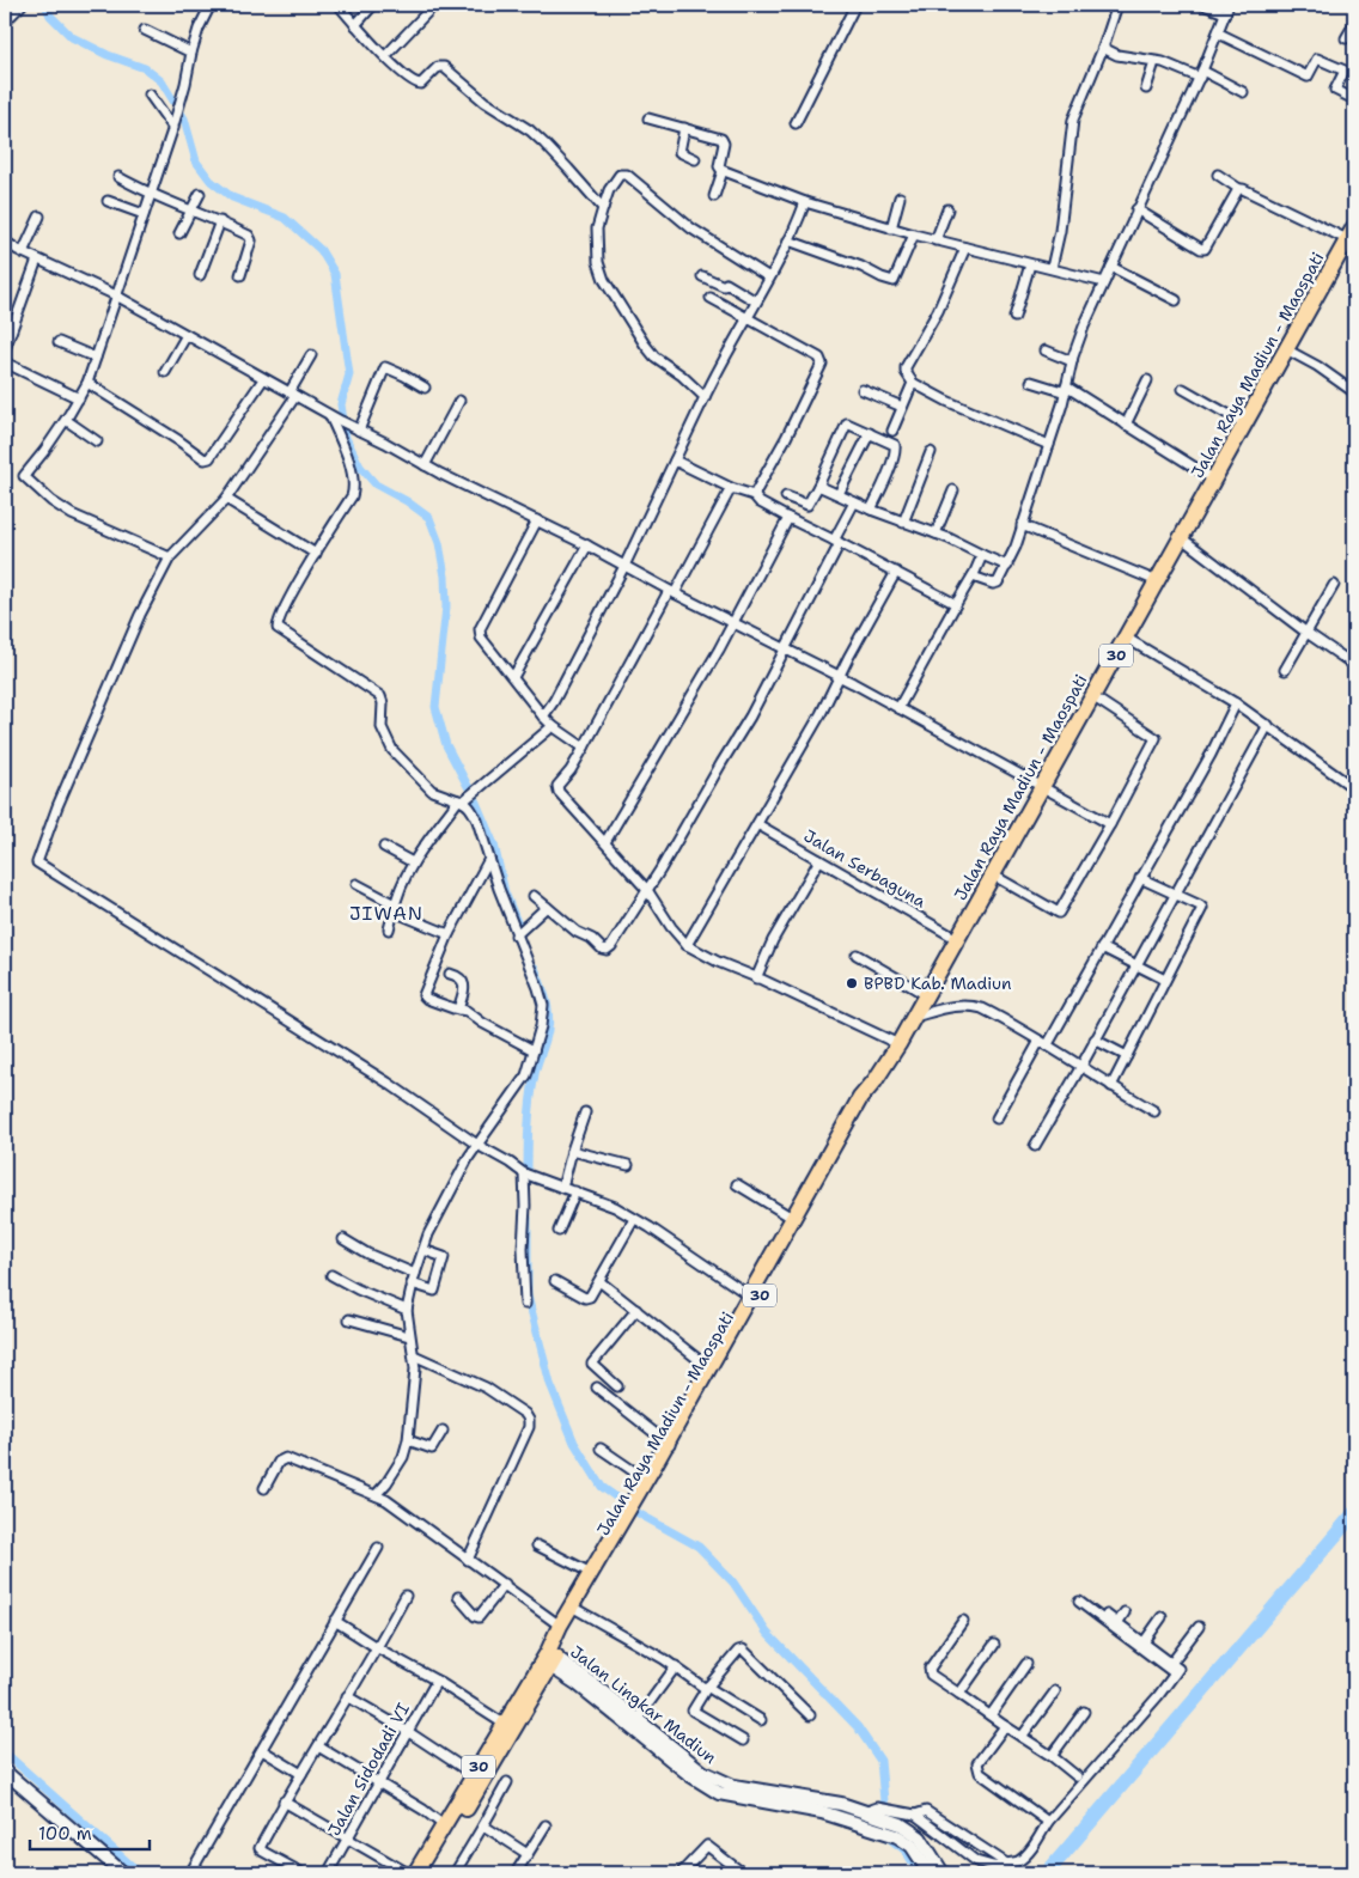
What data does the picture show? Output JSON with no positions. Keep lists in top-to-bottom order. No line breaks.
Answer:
{"streets":{"highway":["Jalan Raya Madiun - Maospati","30"],"main road":["Jalan Lingkar Madiun"],"street":["Jalan Serbaguna","Jalan Sidodadi VI"]},"crossings":[["Jalan Raya Madiun - Maospati","30"],["Jalan Raya Madiun - Maospati","Jalan Serbaguna"],["Jalan Raya Madiun - Maospati","Jalan Lingkar Madiun"],["30","Jalan Lingkar Madiun"]],"districts":["JIWAN"],"places":["BPBD Kab. Madiun"],"scale_bar":"100 m"}
